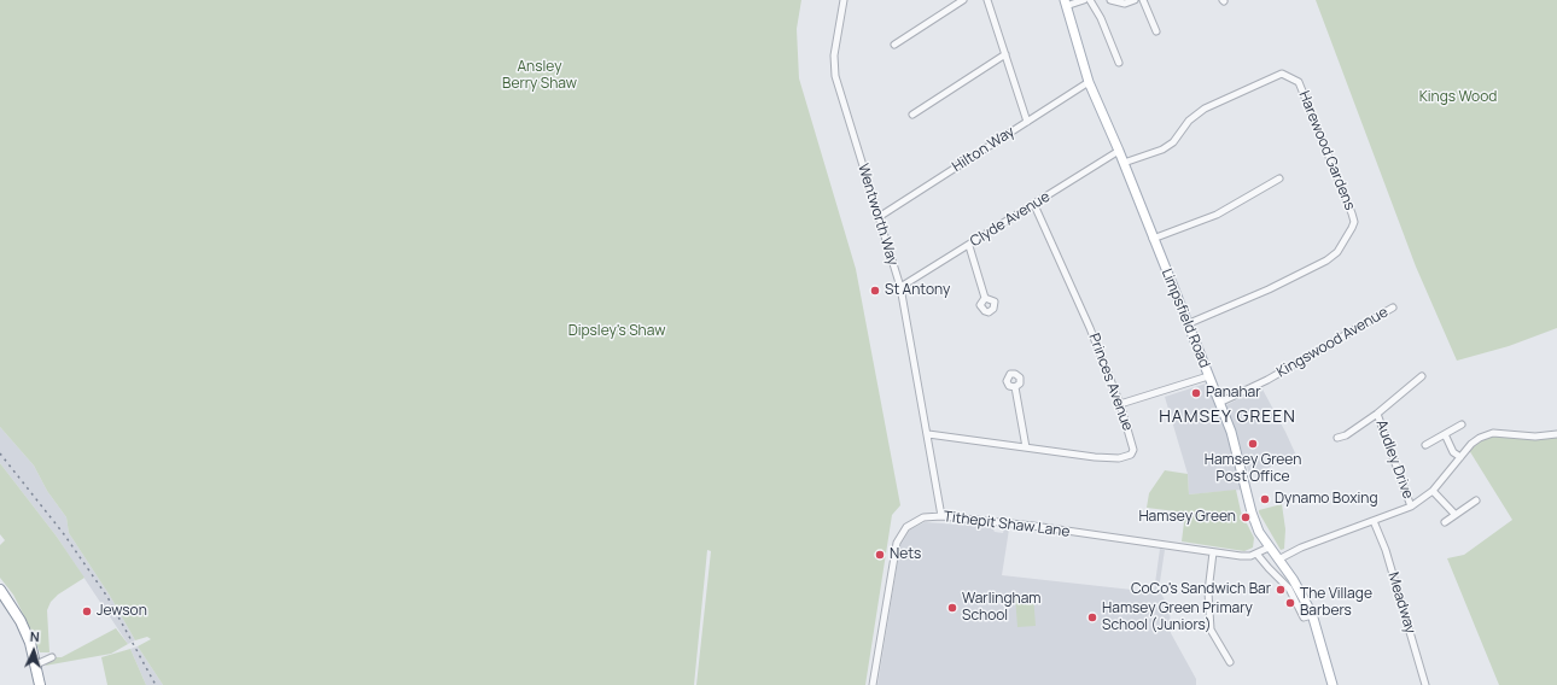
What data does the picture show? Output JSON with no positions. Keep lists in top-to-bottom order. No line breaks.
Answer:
{"streets":{"main road":["Limpsfield Road"],"street":["Hilton Way","Harewood Gardens","Wentworth Way","Clyde Avenue","Kingswood Avenue","Princes Avenue","Audley Drive","Tithepit Shaw Lane","Meadway"]},"crossings":[["Hilton Way","Wentworth Way"],["Hilton Way","Limpsfield Road"],["Harewood Gardens","Limpsfield Road"],["Wentworth Way","Clyde Avenue"],["Wentworth Way","Princes Avenue"],["Wentworth Way","Tithepit Shaw Lane"],["Clyde Avenue","Limpsfield Road"],["Clyde Avenue","Princes Avenue"],["Limpsfield Road","Kingswood Avenue"],["Limpsfield Road","Tithepit Shaw Lane"]],"districts":["HAMSEY GREEN"],"parks":["Ansley Berry Shaw","Kings Wood","Dipsley's Shaw"],"places":["St Antony","Panahar","Hamsey Green Post Office","Dynamo Boxing","Hamsey Green","Nets","CoCo's Sandwich Bar","The Village Barbers","Warlingham School","Jewson","Hamsey Green Primary School (Juniors)"],"north":"top"}
